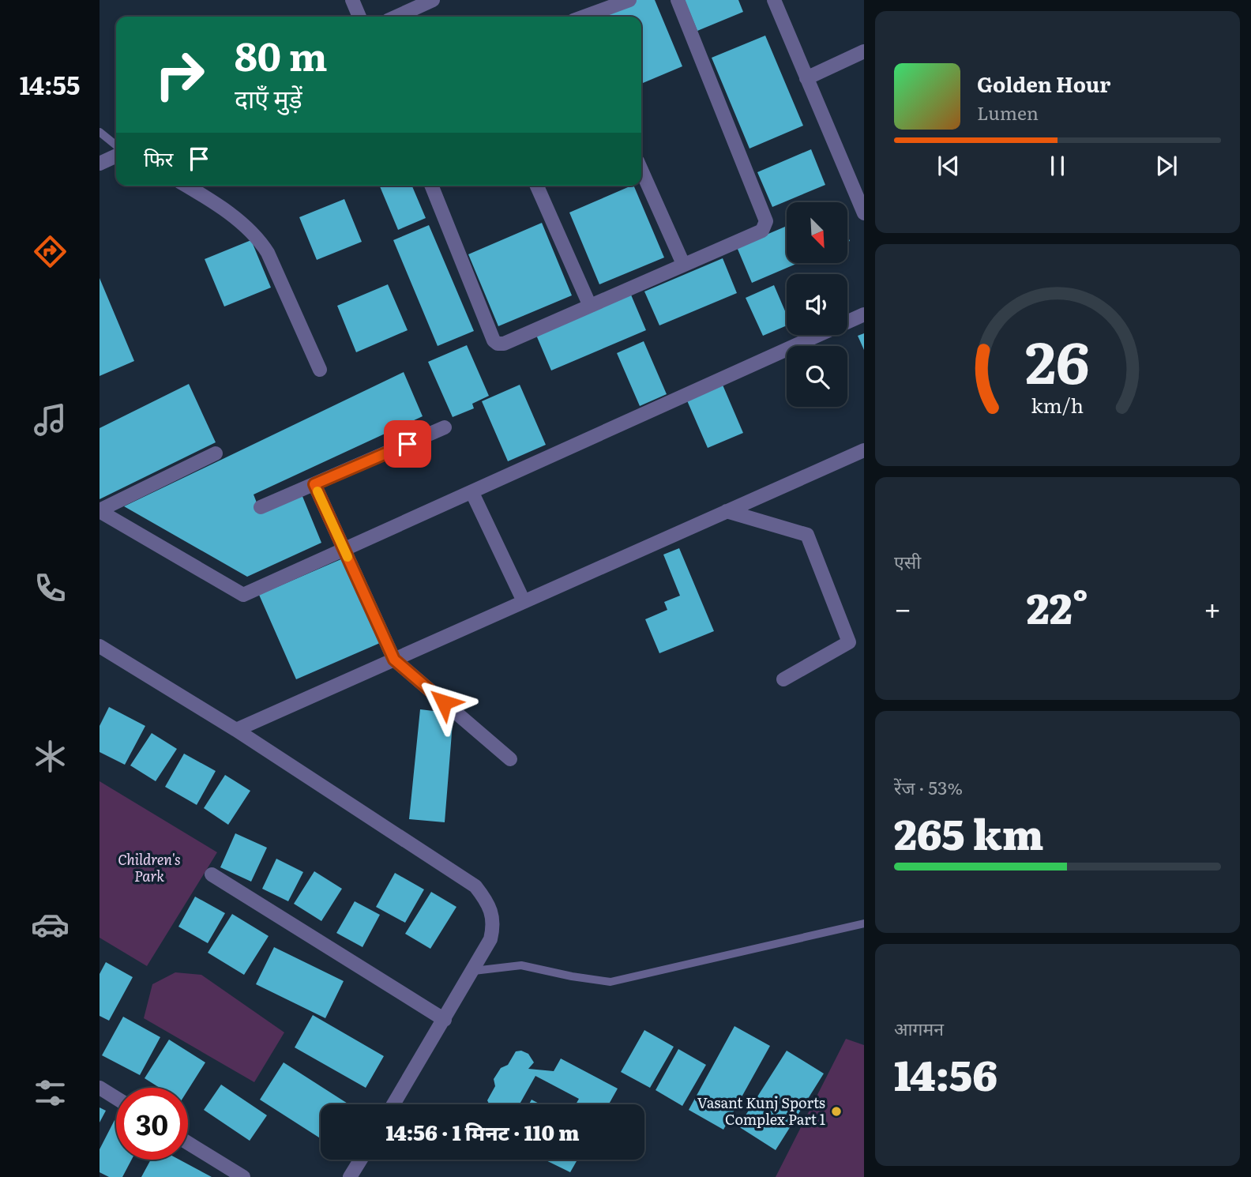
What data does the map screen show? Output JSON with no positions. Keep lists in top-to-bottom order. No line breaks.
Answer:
{"parks":["Children's Park"],"places":["Vasant Kunj Sports Complex Part 1"],"north":"bottom right","page":{"tabs":"14:55","turn":["80 m","दाएँ मुड़ें"],"song":["Golden Hour","Lumen"],"then":"फिर","tile":["एसी",["रेंज · 53%","265 km"],["आगमन","14:56"]],"heat":["−","22°","+"],"limit":"30","trip":"14:56 · 1 मिनट · 110 m","gauge":["26","km/h"]}}
